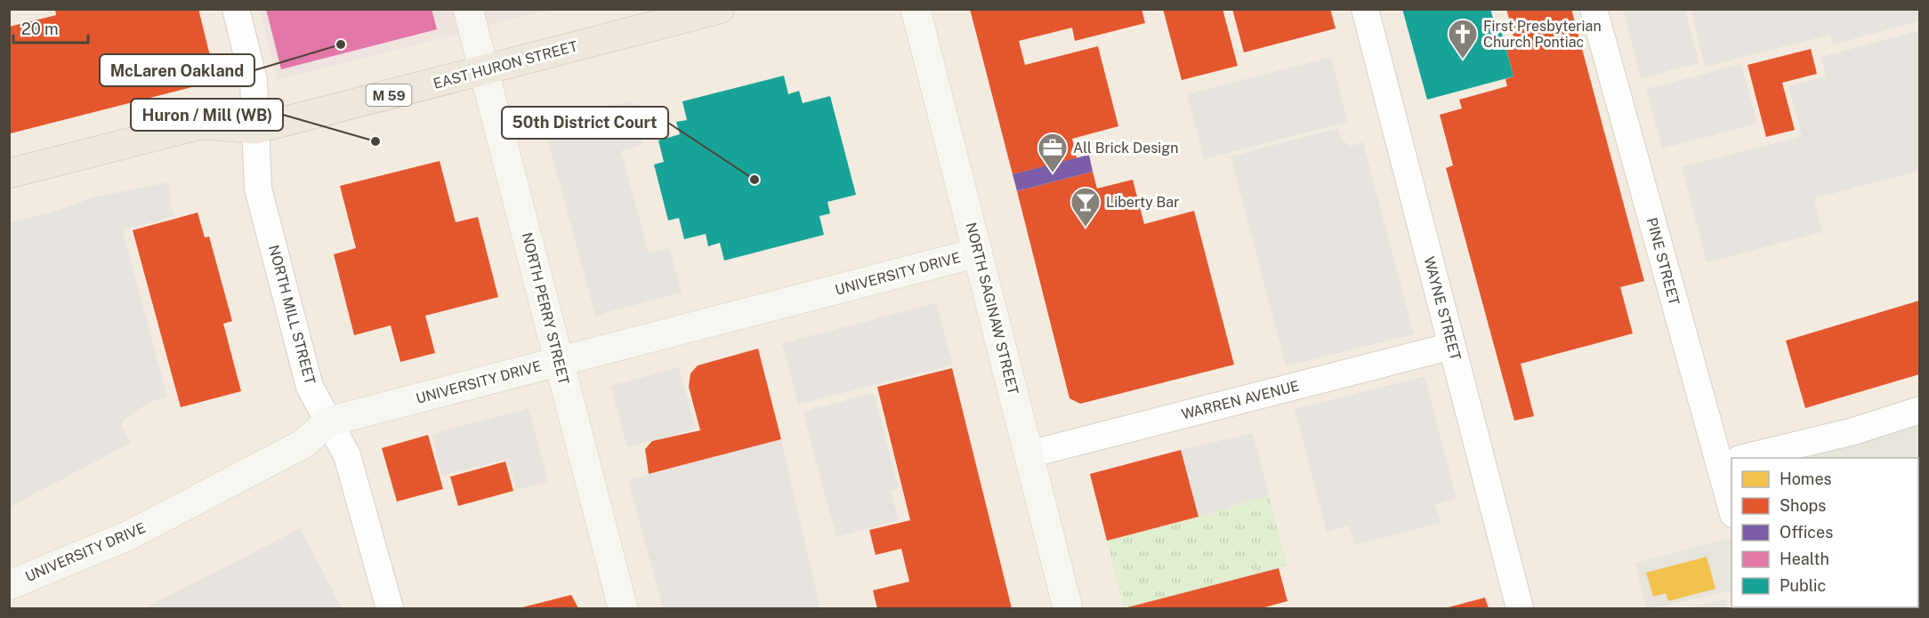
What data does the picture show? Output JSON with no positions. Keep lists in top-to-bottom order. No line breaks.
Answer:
{"streets":{"highway":["EAST HURON STREET","M 59"],"street":["PINE STREET","UNIVERSITY DRIVE","NORTH PERRY STREET","NORTH SAGINAW STREET","WAYNE STREET","NORTH MILL STREET","WARREN AVENUE"]},"crossings":[["EAST HURON STREET","NORTH PERRY STREET"],["EAST HURON STREET","NORTH MILL STREET"],["UNIVERSITY DRIVE","NORTH PERRY STREET"],["UNIVERSITY DRIVE","NORTH SAGINAW STREET"],["UNIVERSITY DRIVE","NORTH MILL STREET"],["NORTH SAGINAW STREET","WARREN AVENUE"],["WAYNE STREET","WARREN AVENUE"]],"places":{"other":["McLaren Oakland","Huron / Mill (WB)","50th District Court"],"church":["First Presbyterian Church Pontiac"],"office":["All Brick Design"],"bar":["Liberty Bar"]},"legend":["Homes","Shops","Offices","Health","Public"],"scale_bar":"20 m"}
